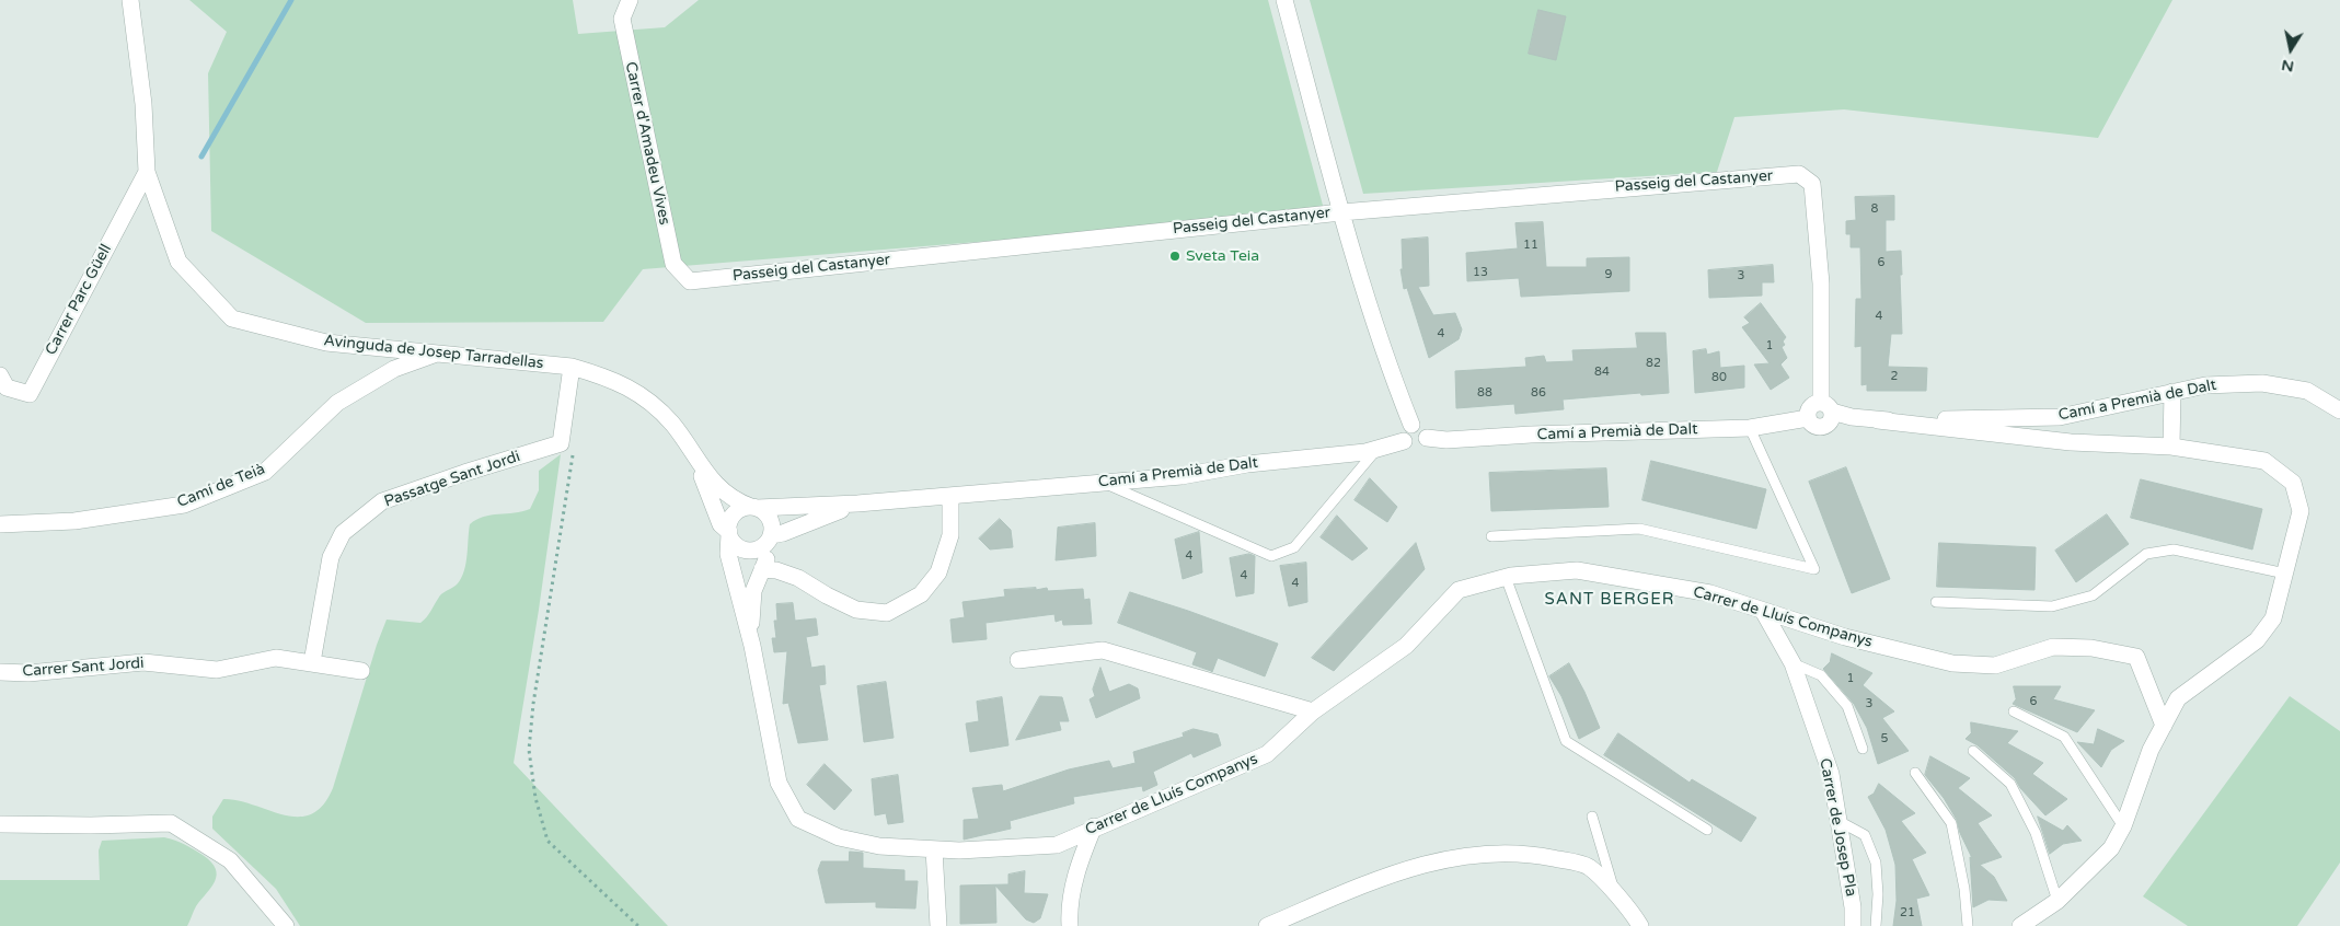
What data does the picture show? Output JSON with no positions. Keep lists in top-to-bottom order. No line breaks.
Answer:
{"streets":{"street":["Carrer d'Amadeu Vives","Passeig del Castanyer","Carrer Parc Güell","Avinguda de Josep Tarradellas","Camí a Premià de Dalt","Passatge Sant Jordi","Camí de Teià","Carrer de Lluís Companys","Carrer Sant Jordi","Carrer de Josep Pla"]},"crossings":[["Carrer d'Amadeu Vives","Passeig del Castanyer"],["Passeig del Castanyer","Camí a Premià de Dalt"],["Carrer Parc Güell","Avinguda de Josep Tarradellas"],["Avinguda de Josep Tarradellas","Camí a Premià de Dalt"],["Avinguda de Josep Tarradellas","Camí de Teià"],["Passatge Sant Jordi","Carrer Sant Jordi"],["Carrer de Lluís Companys","Carrer de Josep Pla"]],"districts":["SANT BERGER"],"places":["Sveta Teia"],"house_numbers":["8","11","6","13","9","3","4","4","1","82","84","2","80","88","86","4","4","4","1","6","3","5","21"],"north":"bottom"}
